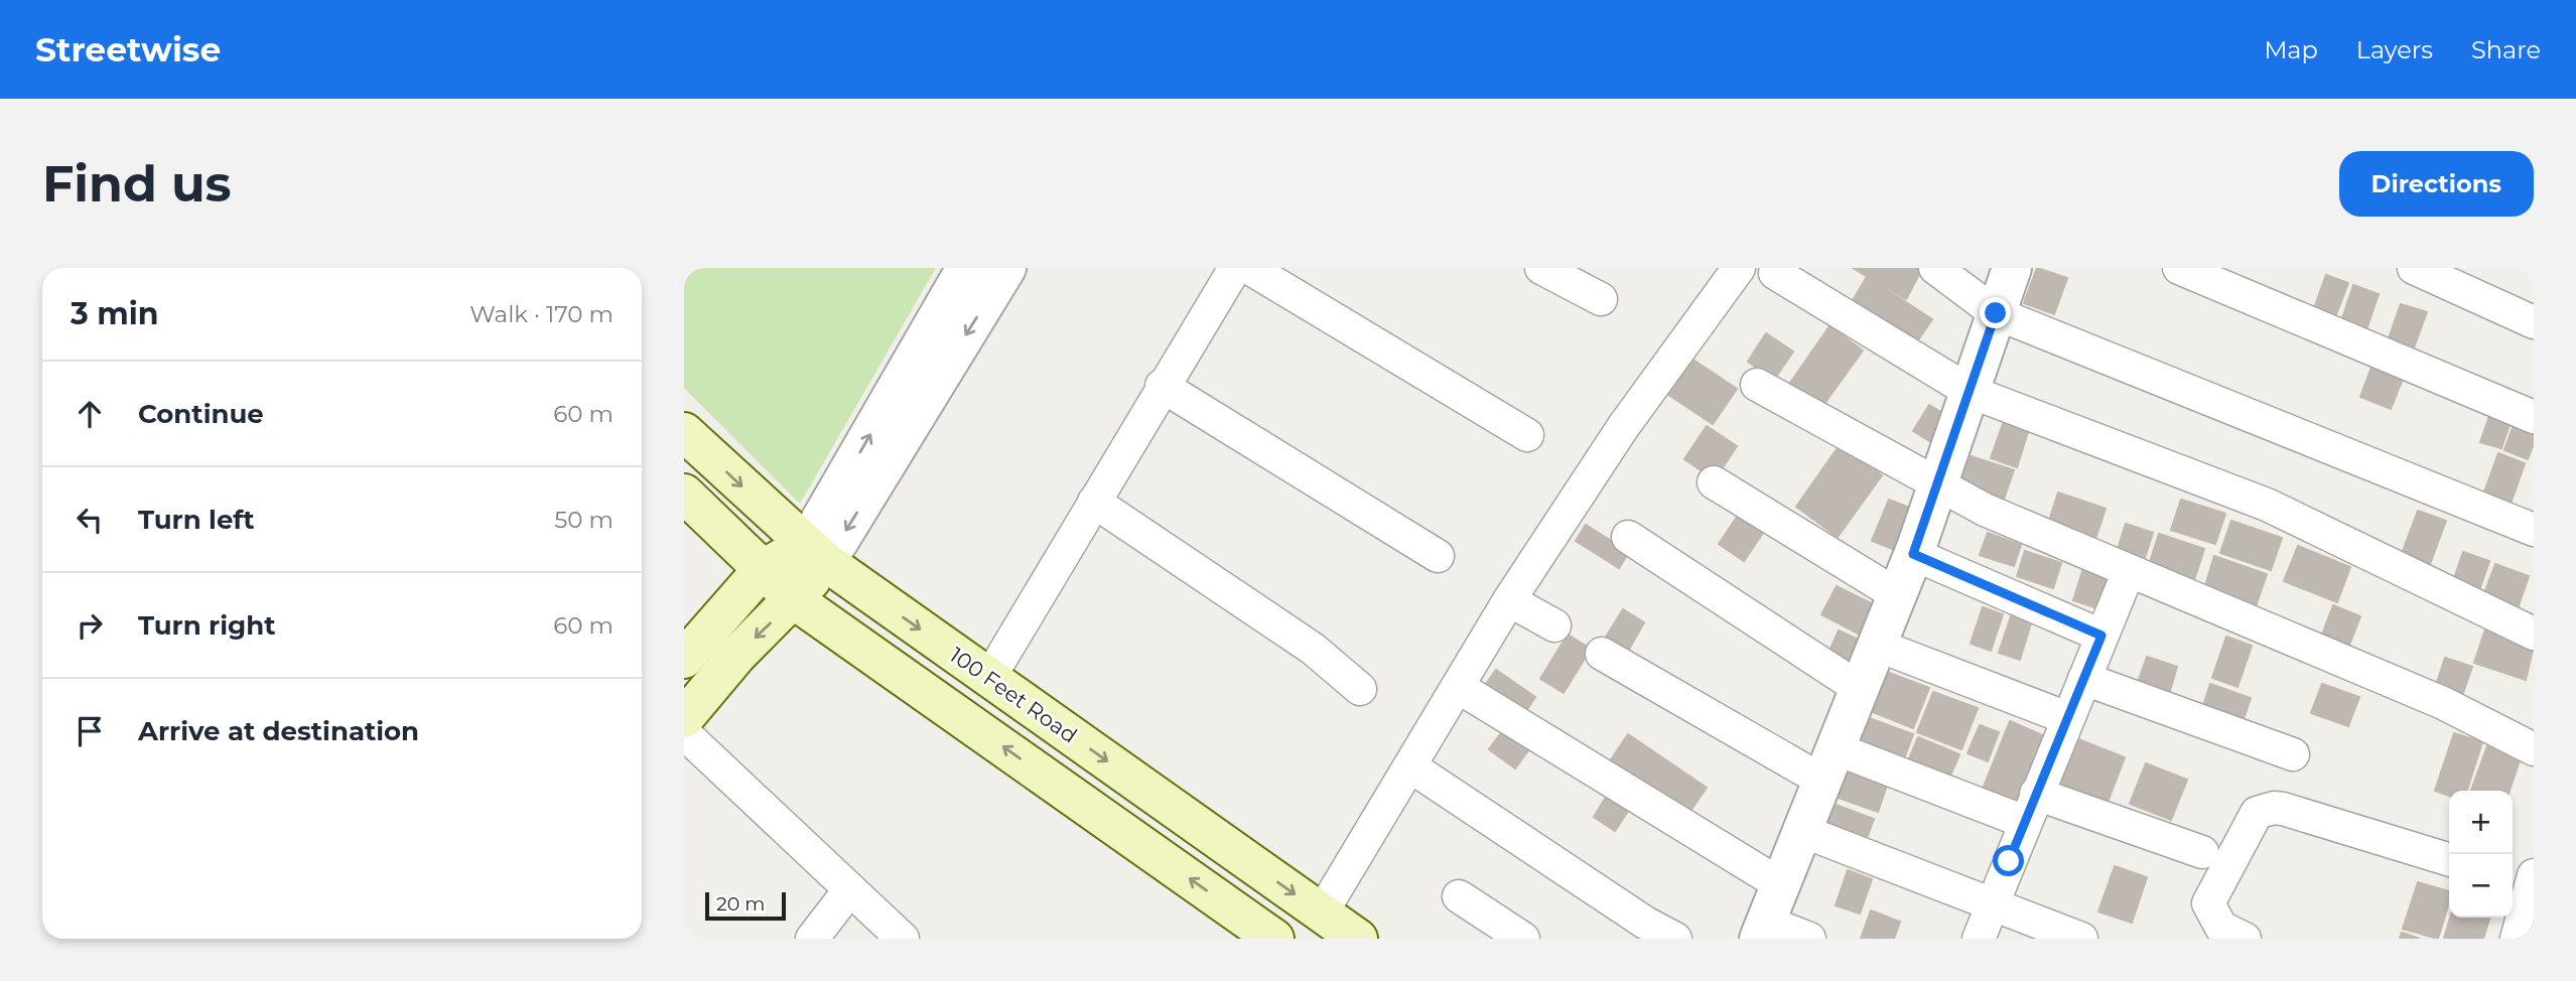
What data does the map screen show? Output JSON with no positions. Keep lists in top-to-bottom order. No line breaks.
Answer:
{"streets":{"main road":["100 Feet Road"]},"scale_bar":"20 m","page":{"header":"Streetwise","nav":["Map","Layers","Share"],"buttons":"Directions","title":"Find us","heading":["3 min","Walk · 170 m"],"list":[["Continue","60 m"],["Turn left","50 m"],["Turn right","60 m"],"Arrive at destination"],"map_buttons":["+","−"],"scale":"20 m"}}
